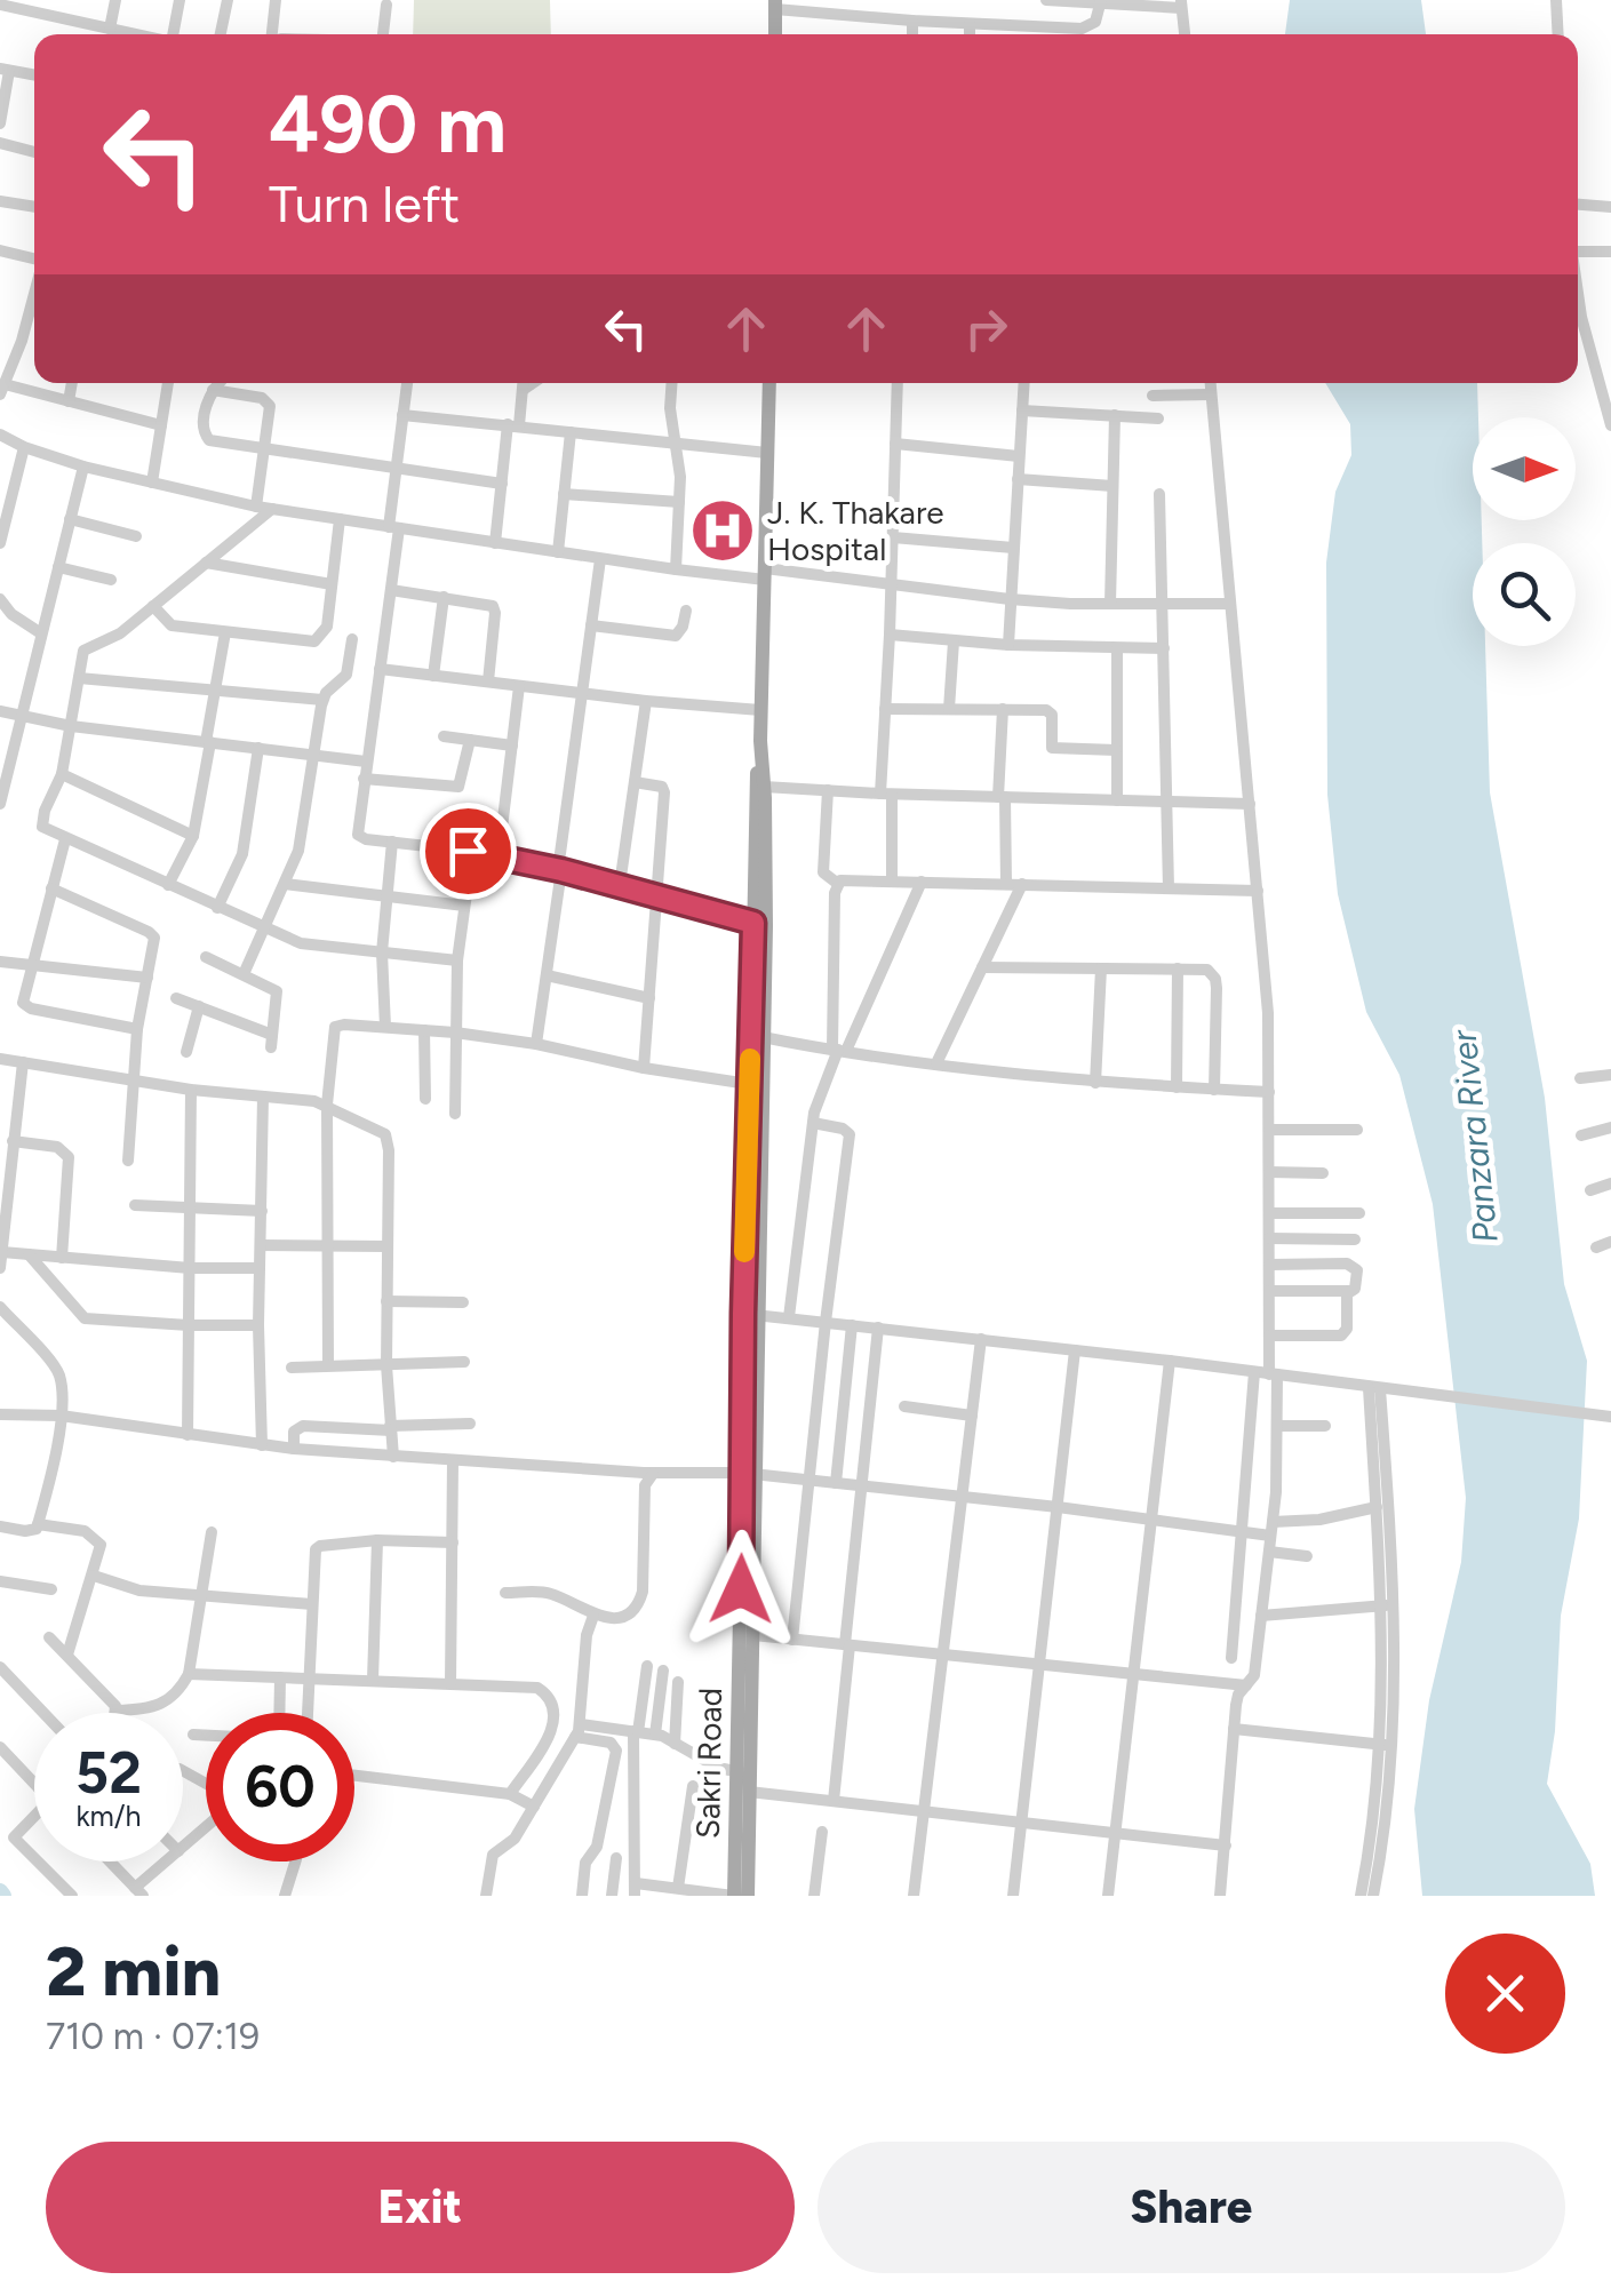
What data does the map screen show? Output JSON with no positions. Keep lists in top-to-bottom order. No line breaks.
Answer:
{"streets":{"main road":["Sakri Road"]},"water":["Panzara River"],"places":{"hospital":["J. K. Thakare Hospital"]},"north":"right","page":{"turn":["490 m","Turn left"],"speed":"52 km/h","limit":"60","heading":["2 min","710 m · 07:19"],"buttons":["Exit","Share"]}}
